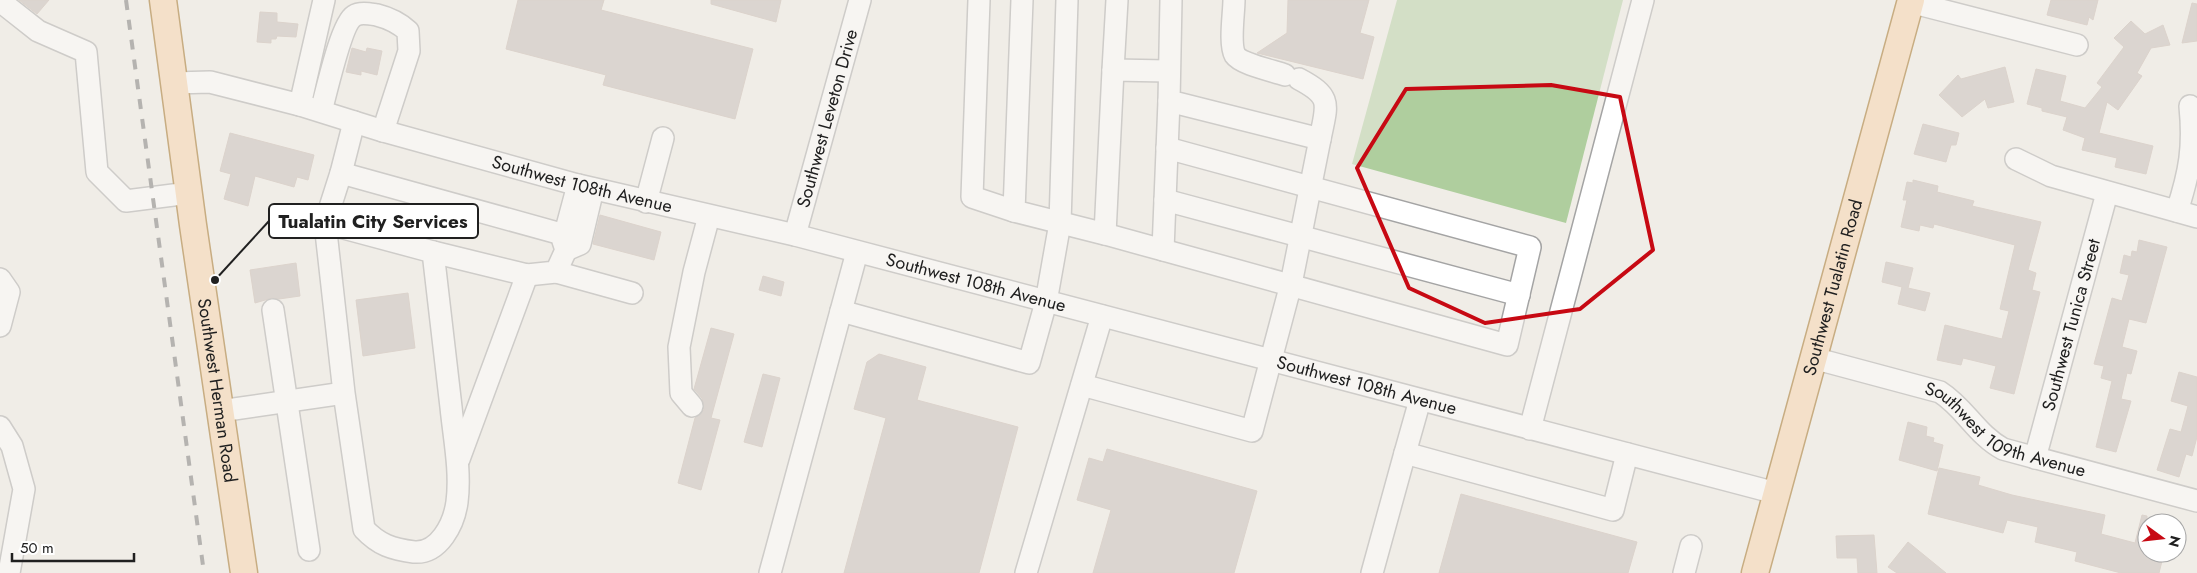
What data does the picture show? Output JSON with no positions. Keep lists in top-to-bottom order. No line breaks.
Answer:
{"streets":{"main road":["Southwest Tualatin Road","Southwest Herman Road"],"street":["Southwest Leveton Drive","Southwest 108th Avenue","Southwest Tunica Street","Southwest 109th Avenue"]},"crossings":[["Southwest Leveton Drive","Southwest 108th Avenue"],["Southwest 108th Avenue","Southwest Tualatin Road"],["Southwest 108th Avenue","Southwest Herman Road"],["Southwest Tualatin Road","Southwest 109th Avenue"],["Southwest Tunica Street","Southwest 109th Avenue"]],"places":["Tualatin City Services"],"scale_bar":"50 m","north":"right"}
